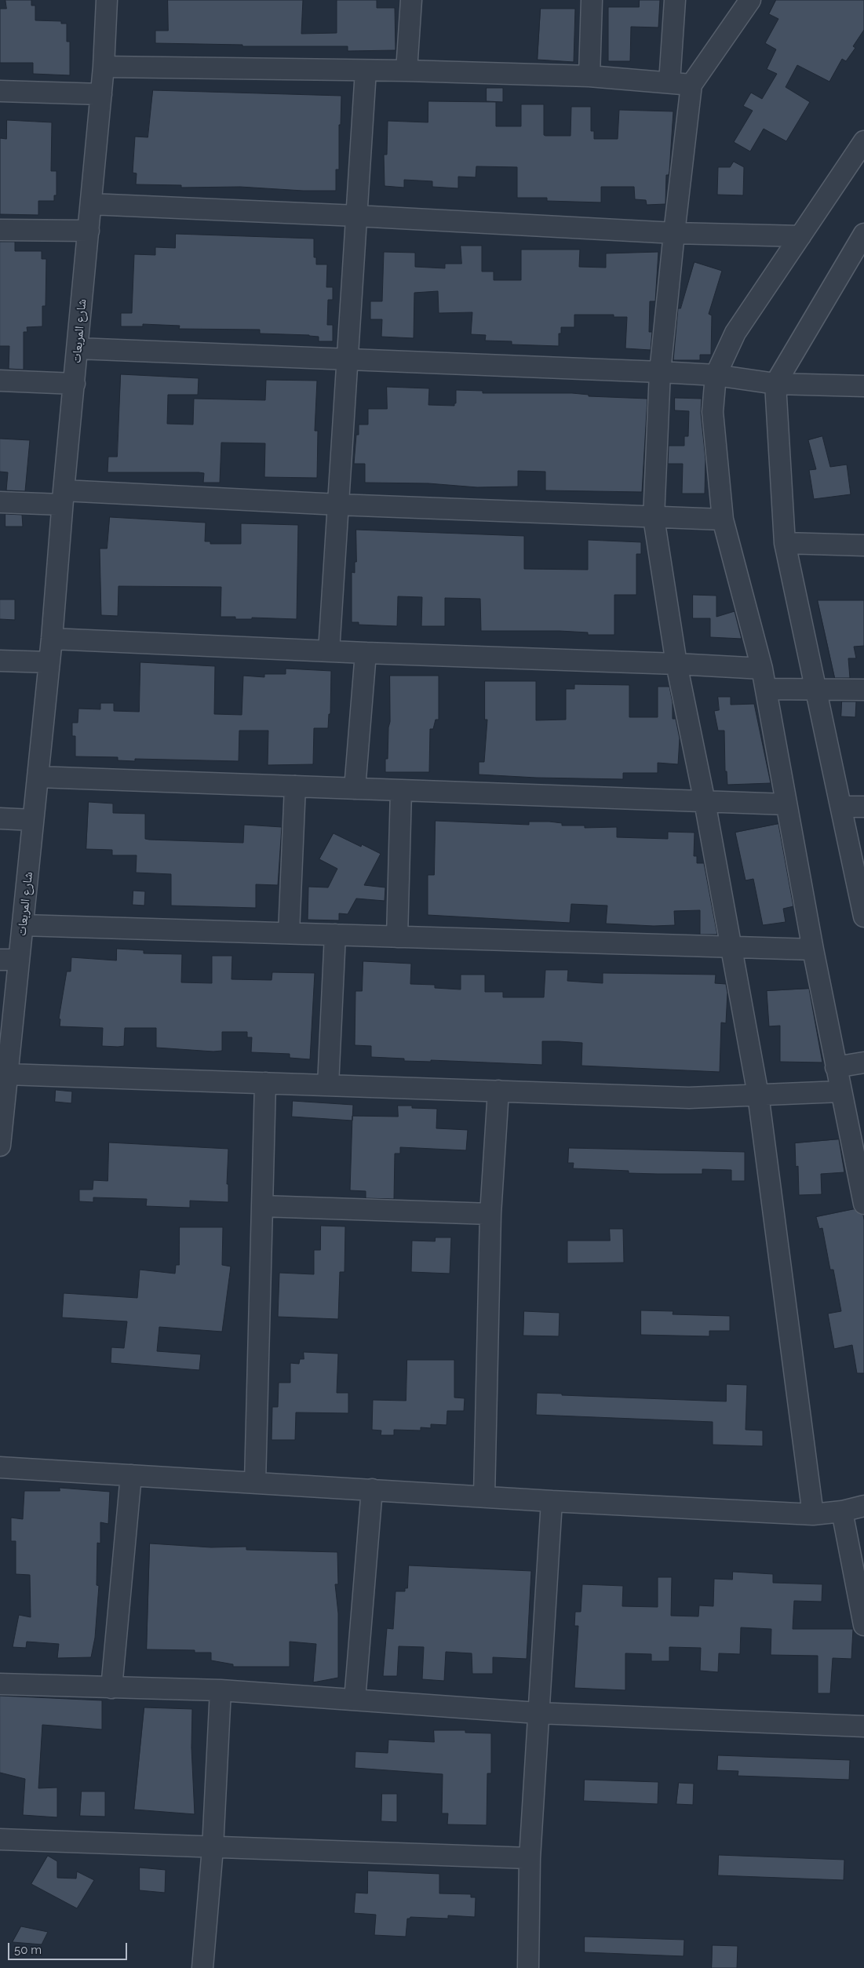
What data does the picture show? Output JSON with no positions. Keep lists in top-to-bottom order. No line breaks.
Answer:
{"streets":{"street":["شارع المربعات"]},"scale_bar":"50 m"}
